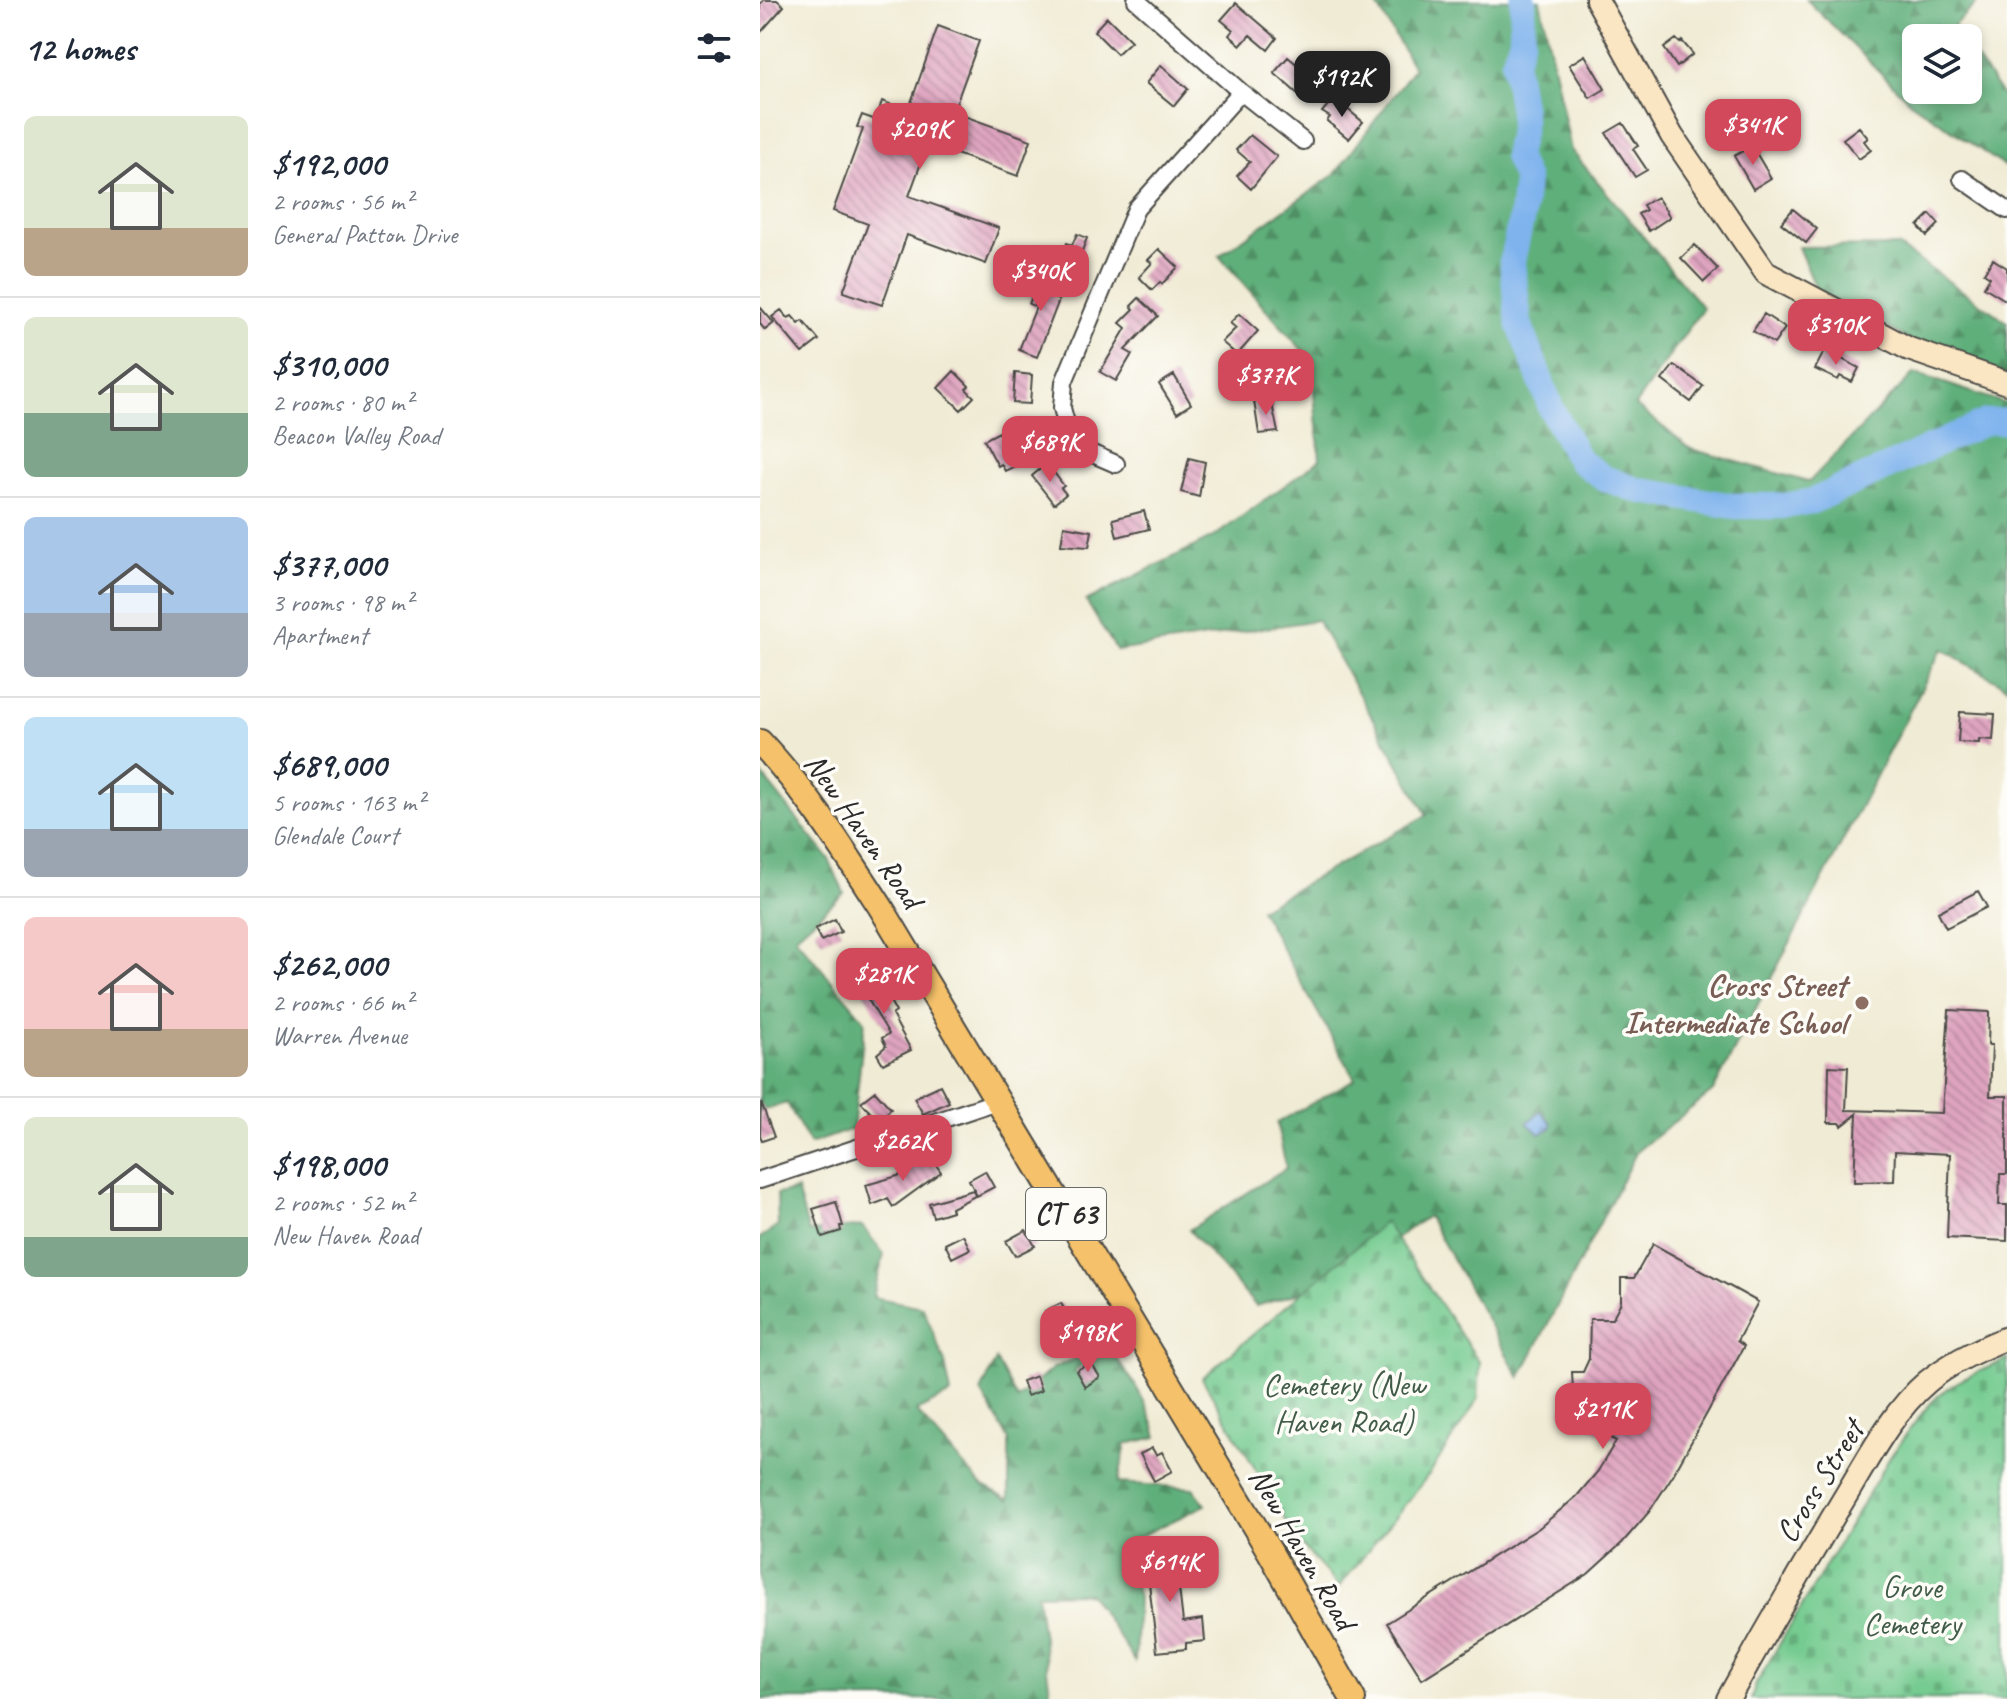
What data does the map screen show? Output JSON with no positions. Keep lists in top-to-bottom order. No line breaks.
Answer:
{"streets":{"main road":["New Haven Road","CT 63"],"street":["Cross Street"]},"parks":["Cemetery (New Haven Road)","Grove Cemetery"],"places":["Cross Street Intermediate School"],"page":{"heading":"12 homes","price":["$192K","$341K","$209K","$340K","$310K","$377K","$689K","$281K","$262K","$198K","$211K","$614K"],"list":[{"name":"$192,000","note":"2 rooms · 56 m² · General Patton Drive"},{"name":"$310,000","note":"2 rooms · 80 m² · Beacon Valley Road"},{"name":"$377,000","note":"3 rooms · 98 m² · Apartment"},{"name":"$689,000","note":"5 rooms · 163 m² · Glendale Court"},{"name":"$262,000","note":"2 rooms · 66 m² · Warren Avenue"},{"name":"$198,000","note":"2 rooms · 52 m² · New Haven Road"}]}}
